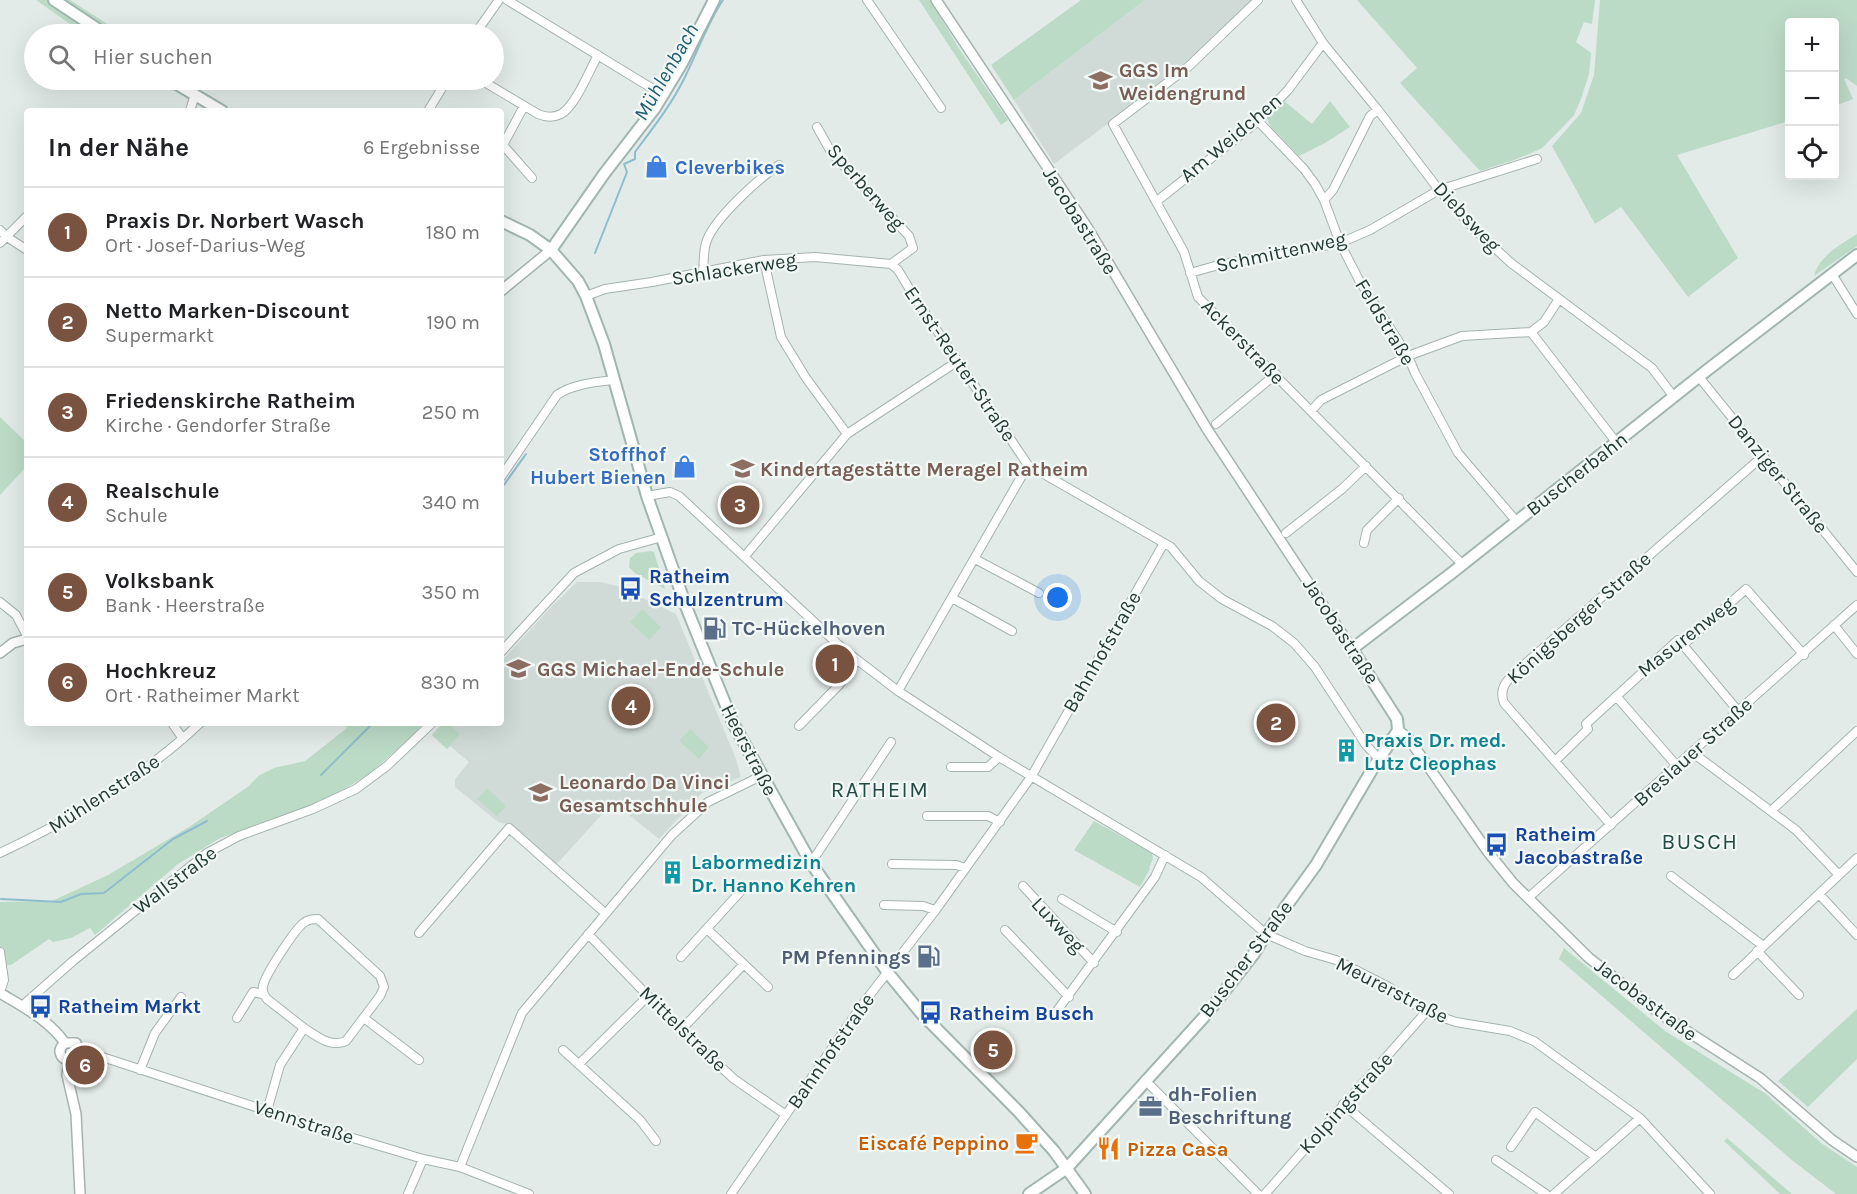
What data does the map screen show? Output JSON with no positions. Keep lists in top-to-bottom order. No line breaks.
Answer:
{"streets":{"main road":["Jacobastraße","Buscherbahn","Heerstraße","Buscher Straße"],"street":["Am Weidchen","Sperberweg","Diebsweg","Schmittenweg","Schlackerweg","Feldstraße","Ackerstraße","Ernst-Reuter-Straße","Danziger Straße","Königsberger Straße","Masurenweg","Bahnhofstraße","Breslauer Straße","Mühlenstraße","Wallstraße","Luxweg","Meurerstraße","Mittelstraße","Kolpingstraße","Vennstraße"]},"crossings":[["Am Weidchen","Diebsweg"],["Am Weidchen","Feldstraße"],["Am Weidchen","Ackerstraße"],["Sperberweg","Schlackerweg"],["Sperberweg","Ernst-Reuter-Straße"],["Diebsweg","Schmittenweg"],["Diebsweg","Buscherbahn"],["Jacobastraße","Buscherbahn"],["Jacobastraße","Breslauer Straße"],["Jacobastraße","Buscher Straße"],["Schmittenweg","Feldstraße"],["Schmittenweg","Ackerstraße"],["Schlackerweg","Ernst-Reuter-Straße"],["Schlackerweg","Heerstraße"],["Feldstraße","Buscherbahn"],["Ackerstraße","Buscherbahn"],["Ernst-Reuter-Straße","Bahnhofstraße"],["Ernst-Reuter-Straße","Buscher Straße"],["Buscherbahn","Danziger Straße"],["Danziger Straße","Königsberger Straße"],["Königsberger Straße","Masurenweg"],["Königsberger Straße","Breslauer Straße"],["Masurenweg","Breslauer Straße"],["Bahnhofstraße","Heerstraße"],["Bahnhofstraße","Meurerstraße"],["Bahnhofstraße","Mittelstraße"],["Heerstraße","Buscher Straße"],["Heerstraße","Meurerstraße"],["Luxweg","Meurerstraße"],["Buscher Straße","Meurerstraße"],["Meurerstraße","Kolpingstraße"]],"districts":["RATHEIM","BUSCH"],"water":["Mühlenbach"],"places":{"school or university":["GGS Im Weidengrund","Kindertagestätte Meragel Ratheim","GGS Michael-Ende-Schule","Leonardo Da Vinci Gesamtschhule"],"shop":["Cleverbikes","Stoffhof Hubert Bienen"],"bus stop":["Ratheim Schulzentrum","Ratheim Jacobastraße","Ratheim Markt","Ratheim Busch"],"fuel station":["TC-Hückelhoven","PM Pfennings"],"building":["Praxis Dr. med. Lutz Cleophas","Labormedizin Dr. Hanno Kehren"],"office":["dh-Folien Beschriftung"],"cafe":["Eiscafé Peppino"],"restaurant":["Pizza Casa"]},"page":{"map_buttons":["+","−"],"search":"Hier suchen","heading":["In der Nähe","6 Ergebnisse"],"list":[{"mark":"1","name":"Praxis Dr. Norbert Wasch","note":"Ort · Josef-Darius-Weg","value":"180 m"},{"mark":"2","name":"Netto Marken-Discount","note":"Supermarkt","value":"190 m"},{"mark":"3","name":"Friedenskirche Ratheim","note":"Kirche · Gendorfer Straße","value":"250 m"},{"mark":"4","name":"Realschule","note":"Schule","value":"340 m"},{"mark":"5","name":"Volksbank","note":"Bank · Heerstraße","value":"350 m"},{"mark":"6","name":"Hochkreuz","note":"Ort · Ratheimer Markt","value":"830 m"}],"pins":["3","1","4","2","5","6"]}}
